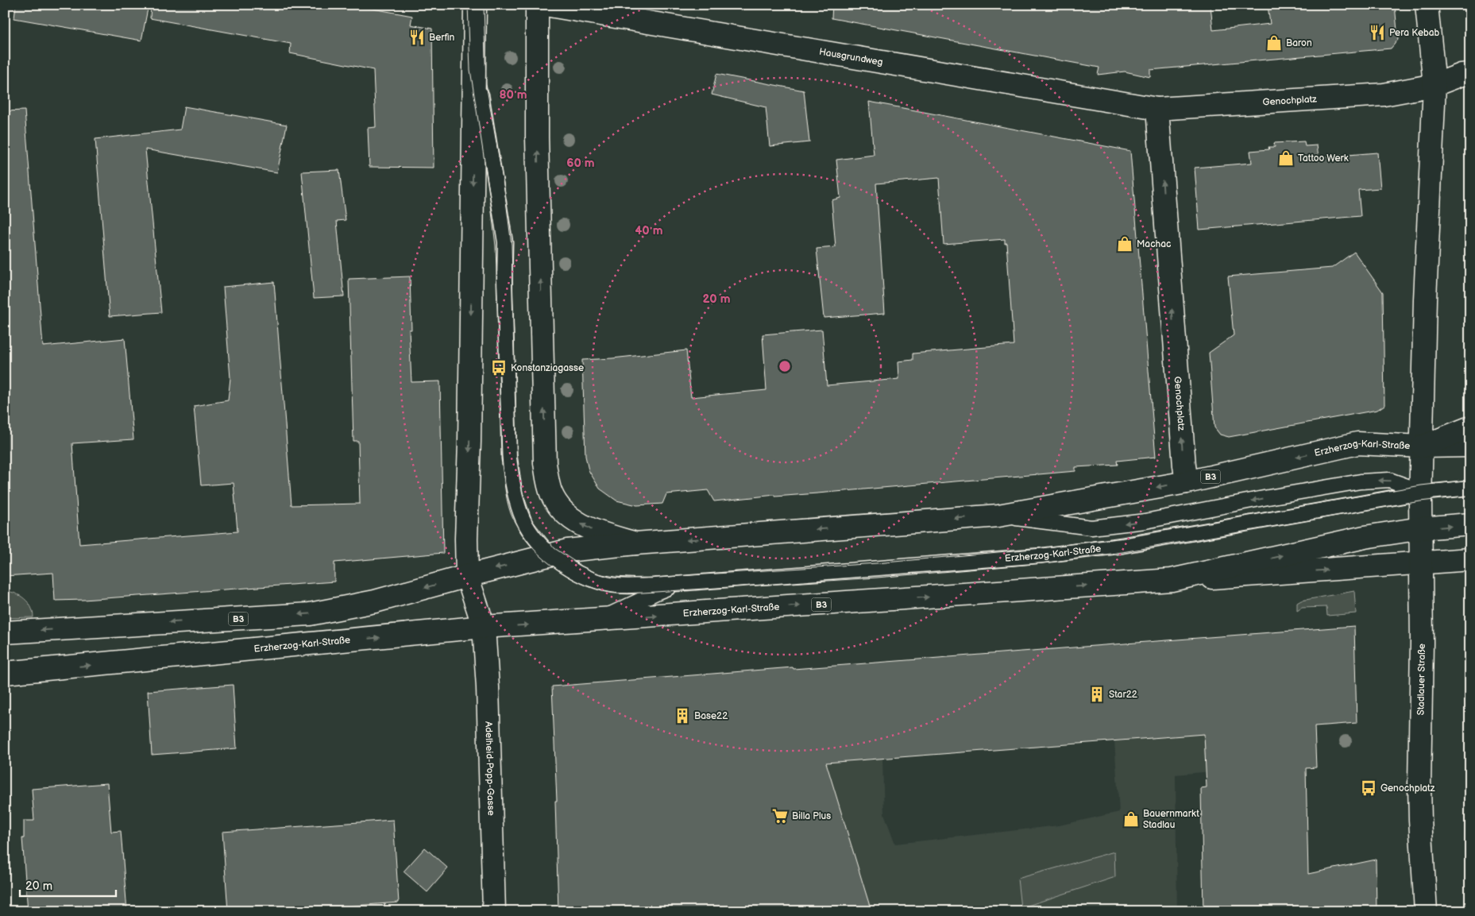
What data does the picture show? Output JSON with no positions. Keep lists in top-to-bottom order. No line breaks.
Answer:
{"streets":{"main road":["Hausgrundweg","Genochplatz","Erzherzog-Karl-Straße","B3","Stadlauer Straße","Adelheid-Popp-Gasse"]},"crossings":[["Hausgrundweg","Genochplatz"],["Genochplatz","Erzherzog-Karl-Straße"],["Erzherzog-Karl-Straße","Stadlauer Straße"],["Erzherzog-Karl-Straße","Adelheid-Popp-Gasse"]],"one_way":["Genochplatz"],"places":{"restaurant":["Pera Kebab","Berfin"],"shop":["Baron","Tattoo Werk","Machac","Bauernmarkt Stadlau"],"bus stop":["Konstanziagasse","Genochplatz"],"building":["Star22","Base22"],"supermarket":["Billa Plus"]},"scale_bar":"20 m","rings":["80 m","60 m","40 m","20 m"]}
